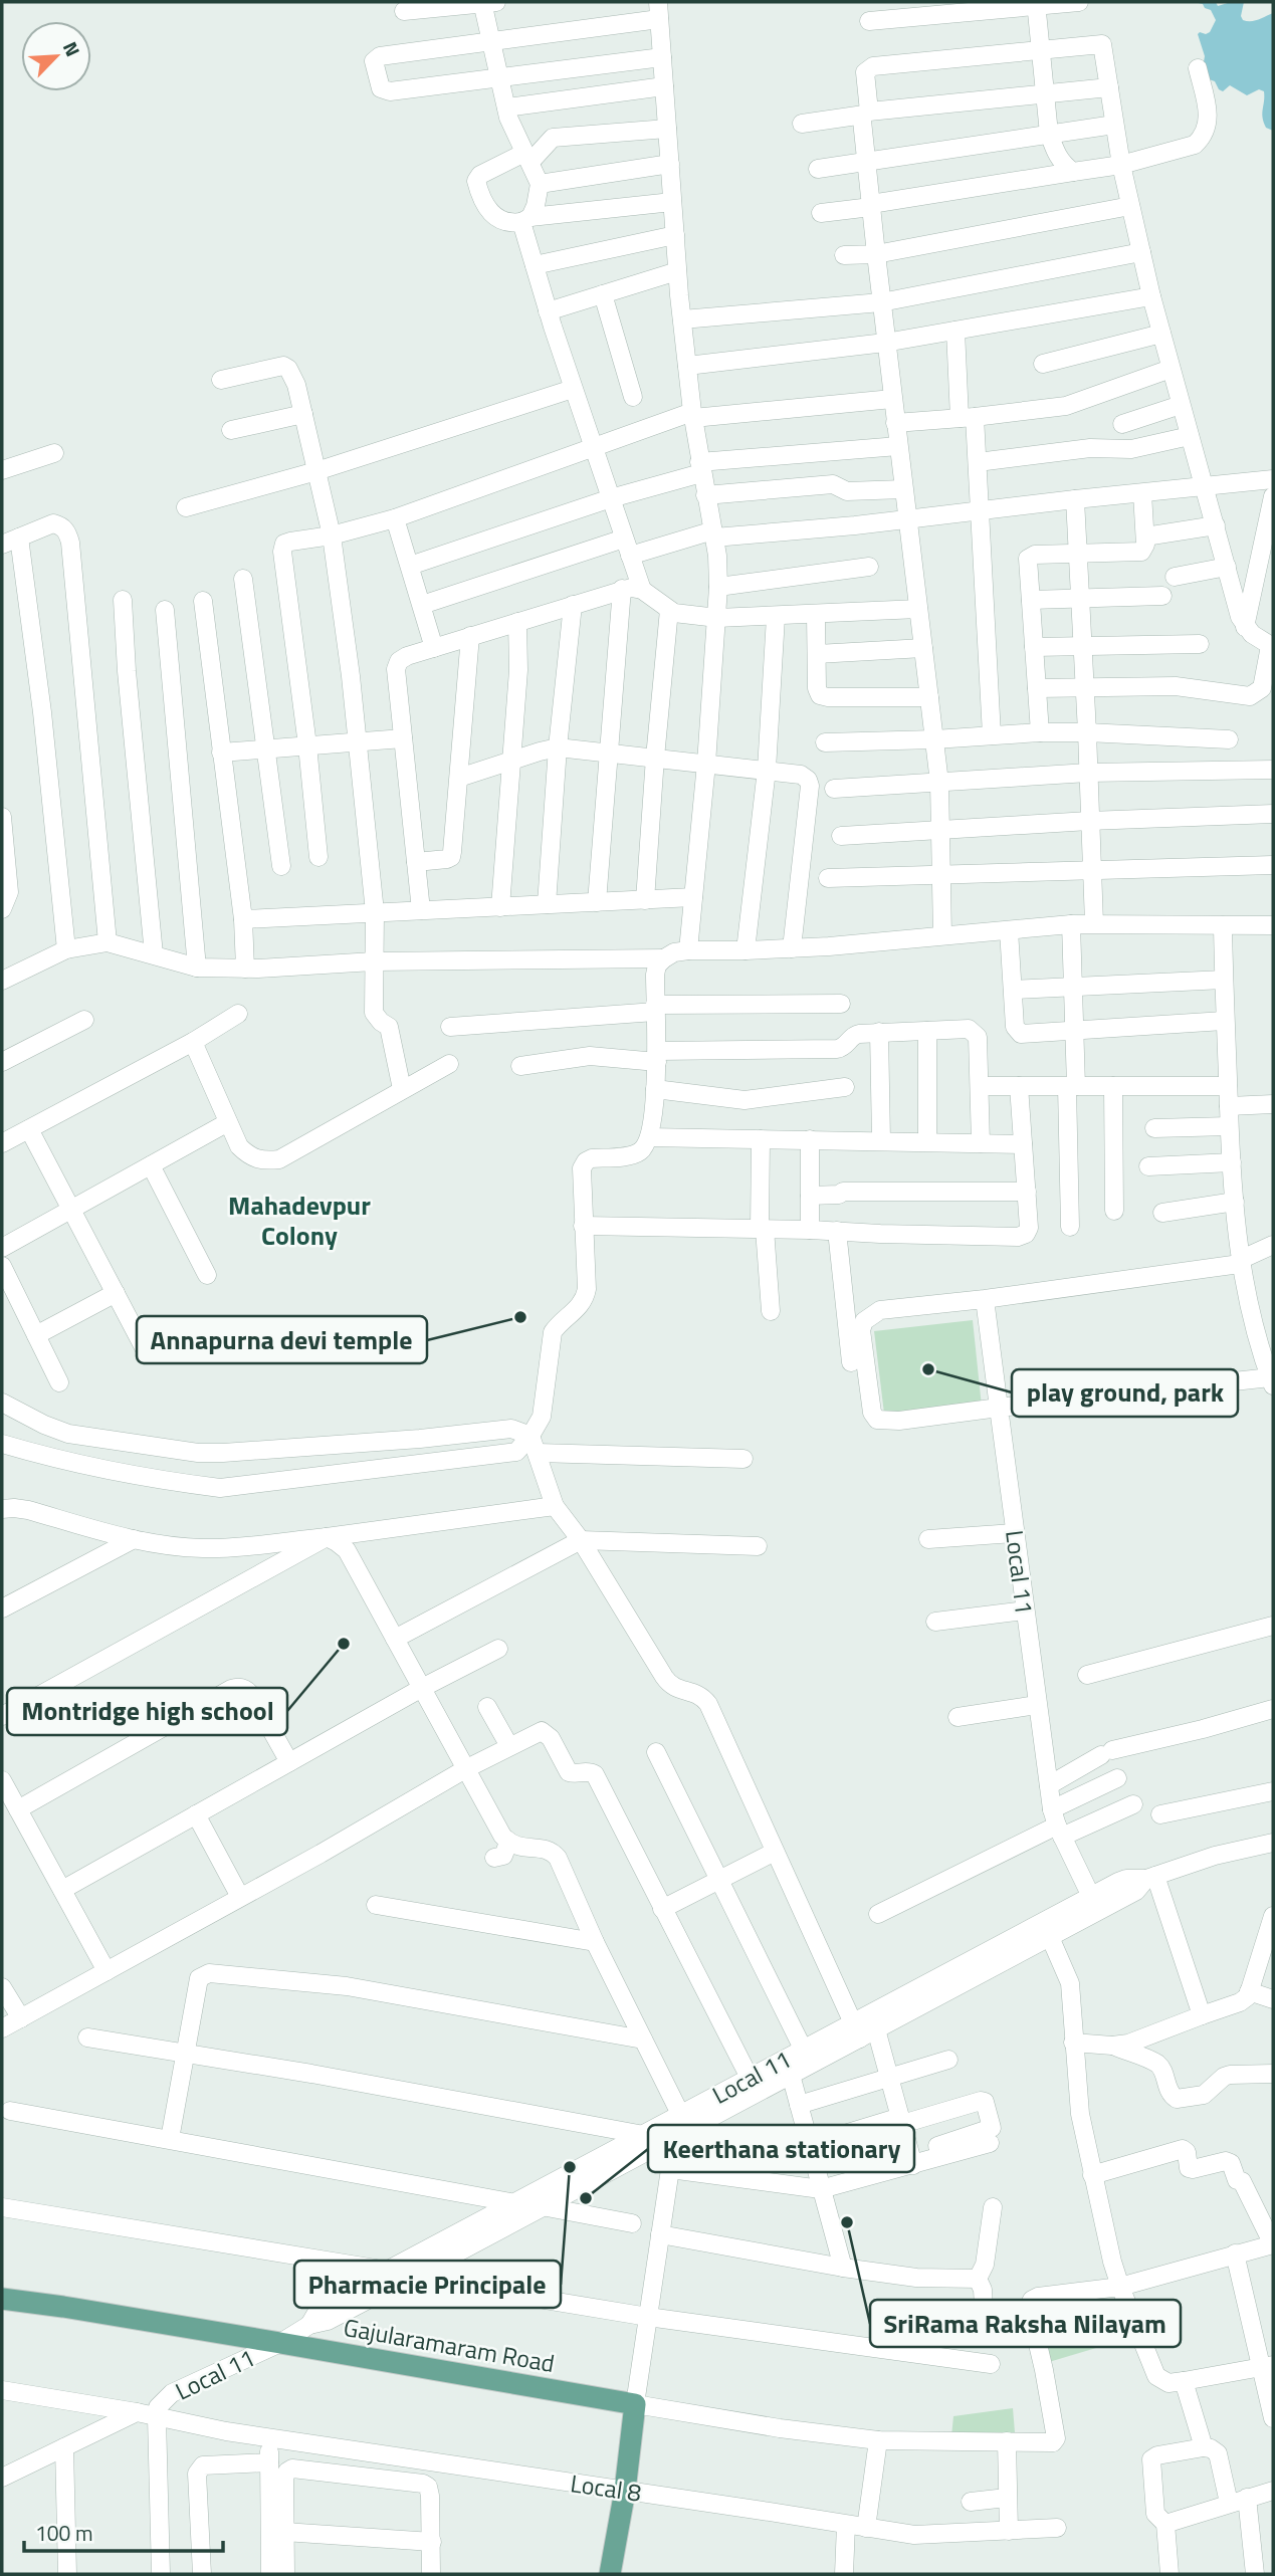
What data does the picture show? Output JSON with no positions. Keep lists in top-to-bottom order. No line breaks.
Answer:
{"streets":{"main road":["Gajularamaram Road"],"street":["Local 11","Local 8"]},"crossings":[["Local 11","Gajularamaram Road"],["Local 11","Local 8"]],"districts":["Mahadevpur Colony"],"places":["Annapurna devi temple","play ground, park","Montridge high school","Pharmacie Principale","Keerthana stationary","SriRama Raksha Nilayam"],"scale_bar":"100 m","north":"top right"}
